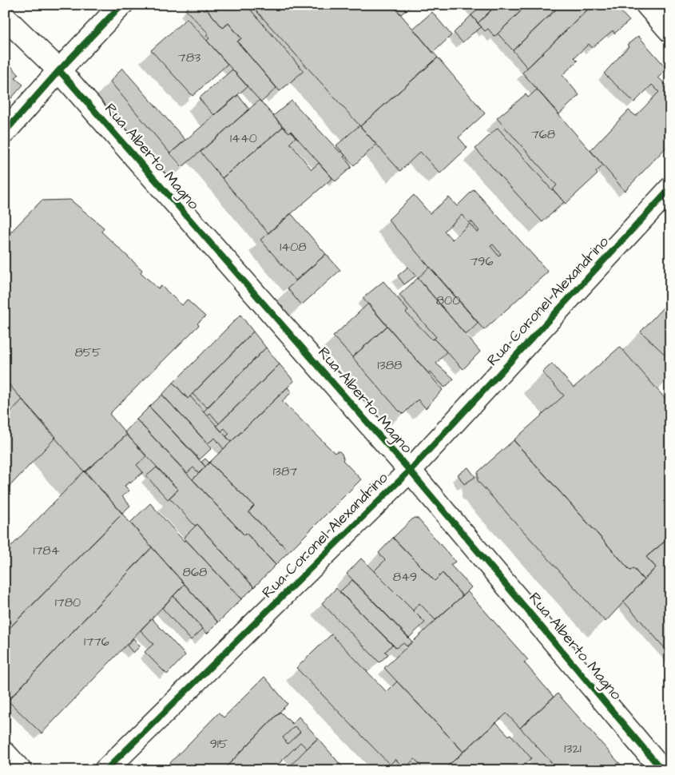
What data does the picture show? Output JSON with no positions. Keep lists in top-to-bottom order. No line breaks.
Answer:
{"streets":{"street":["Rua Alberto Magno","Rua Coronel Alexandrino"]},"crossings":[["Rua Alberto Magno","Rua Coronel Alexandrino"]],"house_numbers":["783","768","1440","1408","796","800","855","1388","1387","1784","868","849","1780","1776","915","1321"]}
